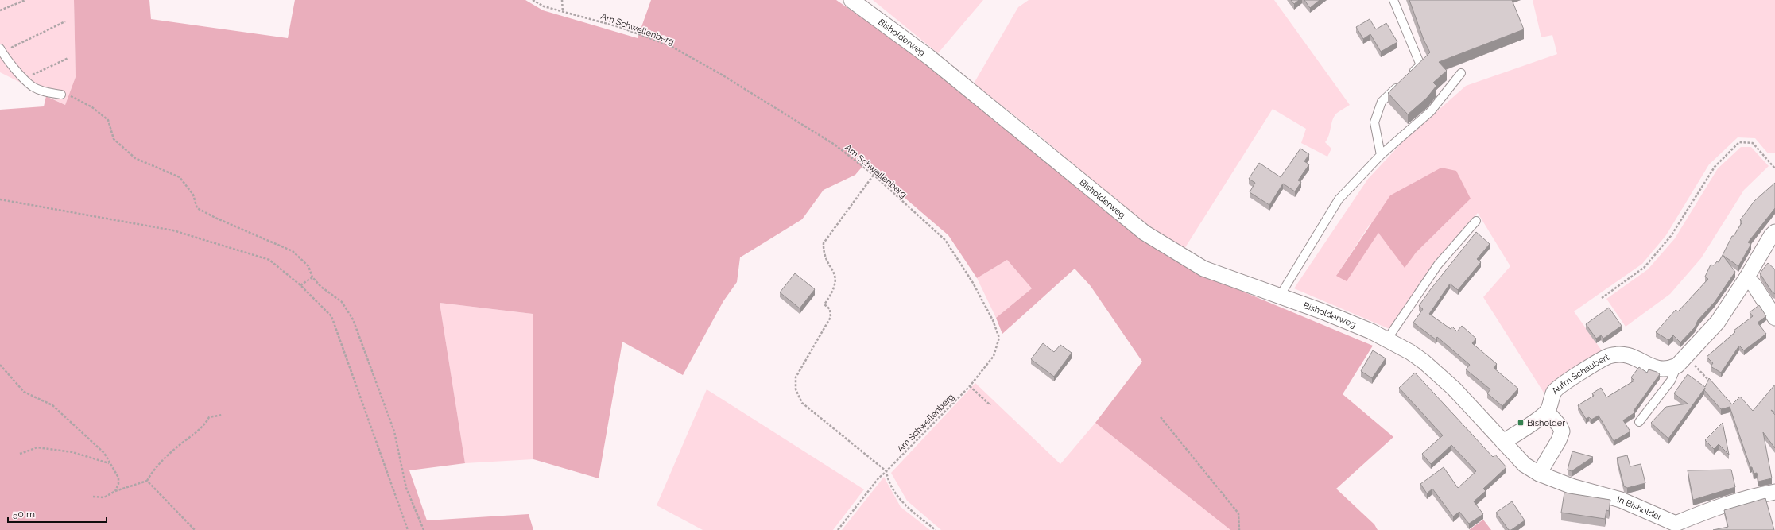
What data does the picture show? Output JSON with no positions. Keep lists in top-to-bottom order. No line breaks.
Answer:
{"streets":{"street":["Bisholderweg","Aufm Schaubert","In Bisholder"],"path":["Am Schwellenberg"]},"crossings":[["Bisholderweg","In Bisholder"]],"places":{"transit":["Bisholder"]},"scale_bar":"50 m"}
